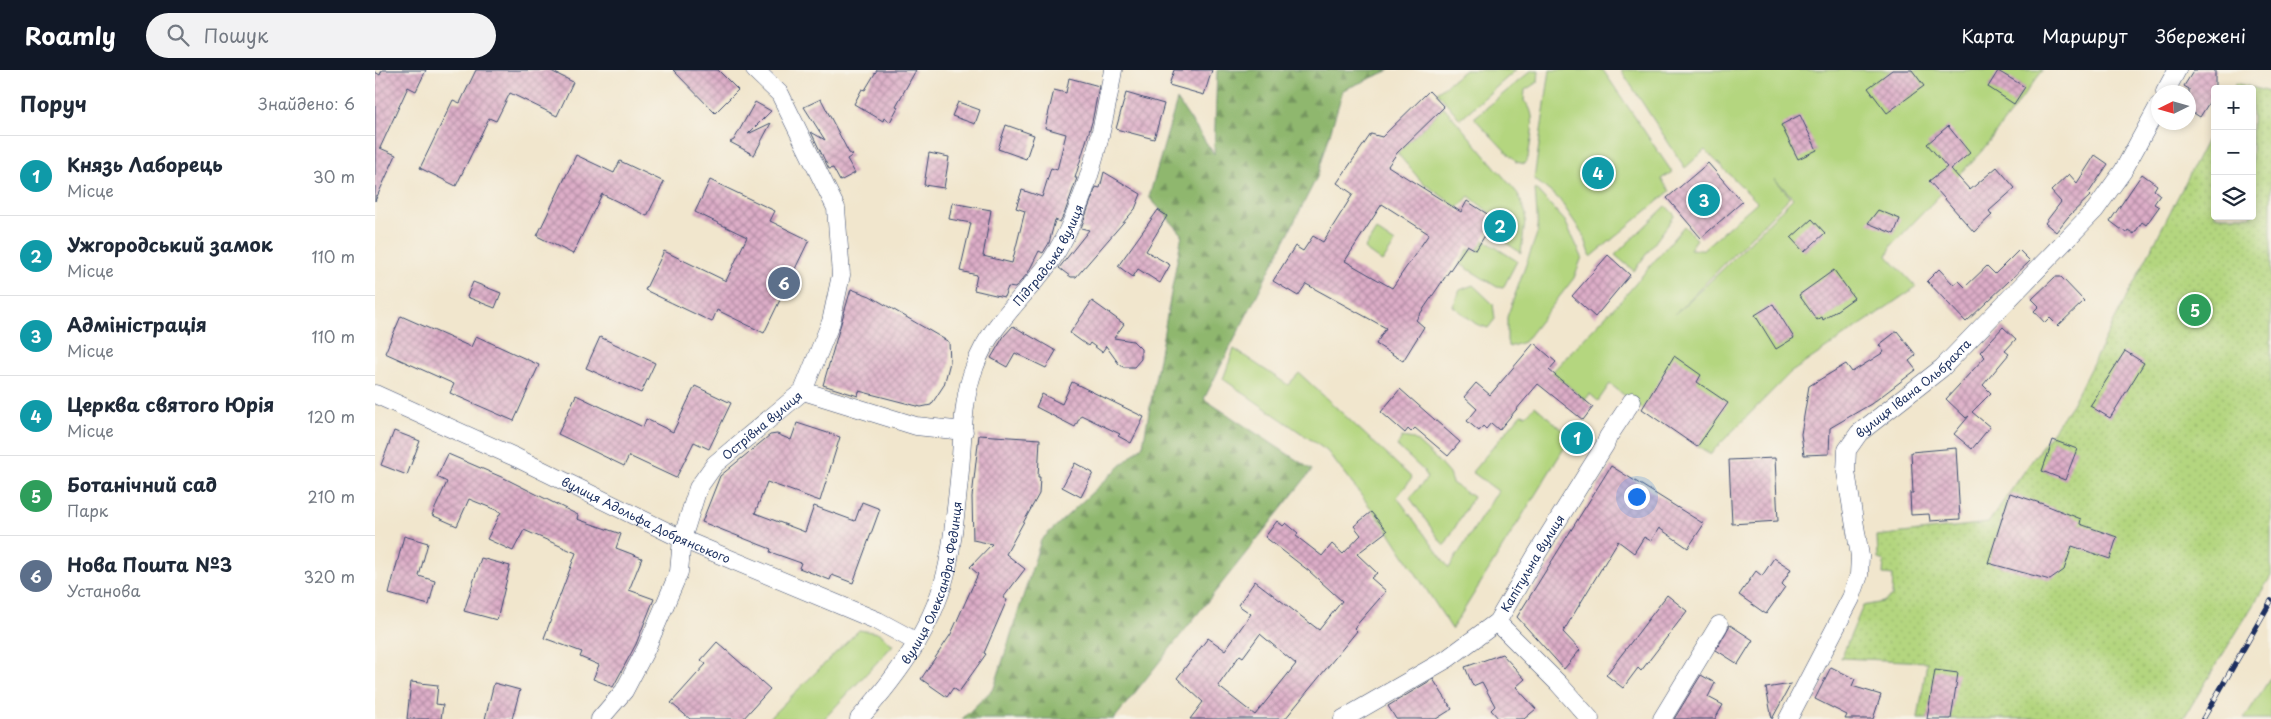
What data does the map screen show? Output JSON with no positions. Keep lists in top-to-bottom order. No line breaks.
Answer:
{"streets":{"street":["Підградська вулиця","вулиця Івана Ольбрахта","Острівна вулиця","вулиця Адольфа Добрянського","Капітульна вулиця","вулиця Олександра Фединця"]},"crossings":[["Підградська вулиця","вулиця Олександра Фединця"],["Острівна вулиця","вулиця Адольфа Добрянського"],["вулиця Адольфа Добрянського","вулиця Олександра Фединця"]],"north":"left","page":{"header":"Roamly","search":"Пошук","nav":["Карта","Маршрут","Збережені"],"heading":["Поруч","Знайдено: 6"],"map_buttons":["+","−"],"list":[{"mark":"1","name":"Князь Лаборець","note":"Місце","value":"30 m"},{"mark":"2","name":"Ужгородський замок","note":"Місце","value":"110 m"},{"mark":"3","name":"Адміністрація","note":"Місце","value":"110 m"},{"mark":"4","name":"Церква святого Юрія","note":"Місце","value":"120 m"},{"mark":"5","name":"Ботанічний сад","note":"Парк","value":"210 m"},{"mark":"6","name":"Нова Пошта №3","note":"Установа","value":"320 m"}],"pins":["4","3","2","6","5","1"]}}
